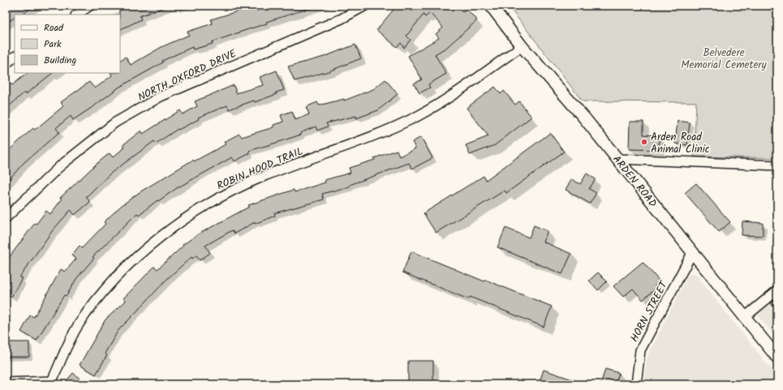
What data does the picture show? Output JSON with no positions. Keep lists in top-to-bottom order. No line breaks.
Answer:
{"streets":{"main road":["ARDEN ROAD"],"street":["NORTH OXFORD DRIVE","ROBIN HOOD TRAIL","HORN STREET"]},"crossings":[["ROBIN HOOD TRAIL","ARDEN ROAD"],["ARDEN ROAD","HORN STREET"]],"parks":["Belvedere Memorial Cemetery"],"places":["Arden Road Animal Clinic"],"legend":["Road","Park","Building"]}
